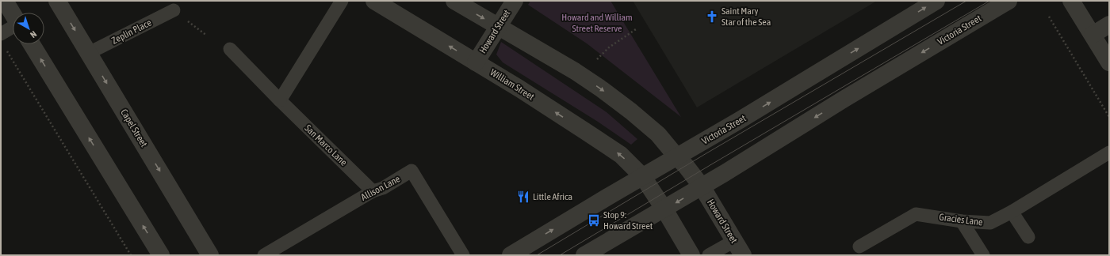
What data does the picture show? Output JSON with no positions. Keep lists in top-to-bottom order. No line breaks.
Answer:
{"streets":{"street":["Victoria Street","Howard Street","William Street","Capel Street"],"lane":["Zeplin Place","San Marco Lane","Allison Lane","Gracies Lane"]},"crossings":[["Victoria Street","Howard Street"],["Victoria Street","William Street"],["Zeplin Place","Capel Street"],["Howard Street","William Street"],["San Marco Lane","Allison Lane"]],"parks":["Howard and William Street Reserve"],"places":{"church":["Saint Mary Star of the Sea"],"restaurant":["Little Africa"],"bus stop":["Stop 9: Howard Street"]},"north":"bottom right"}
